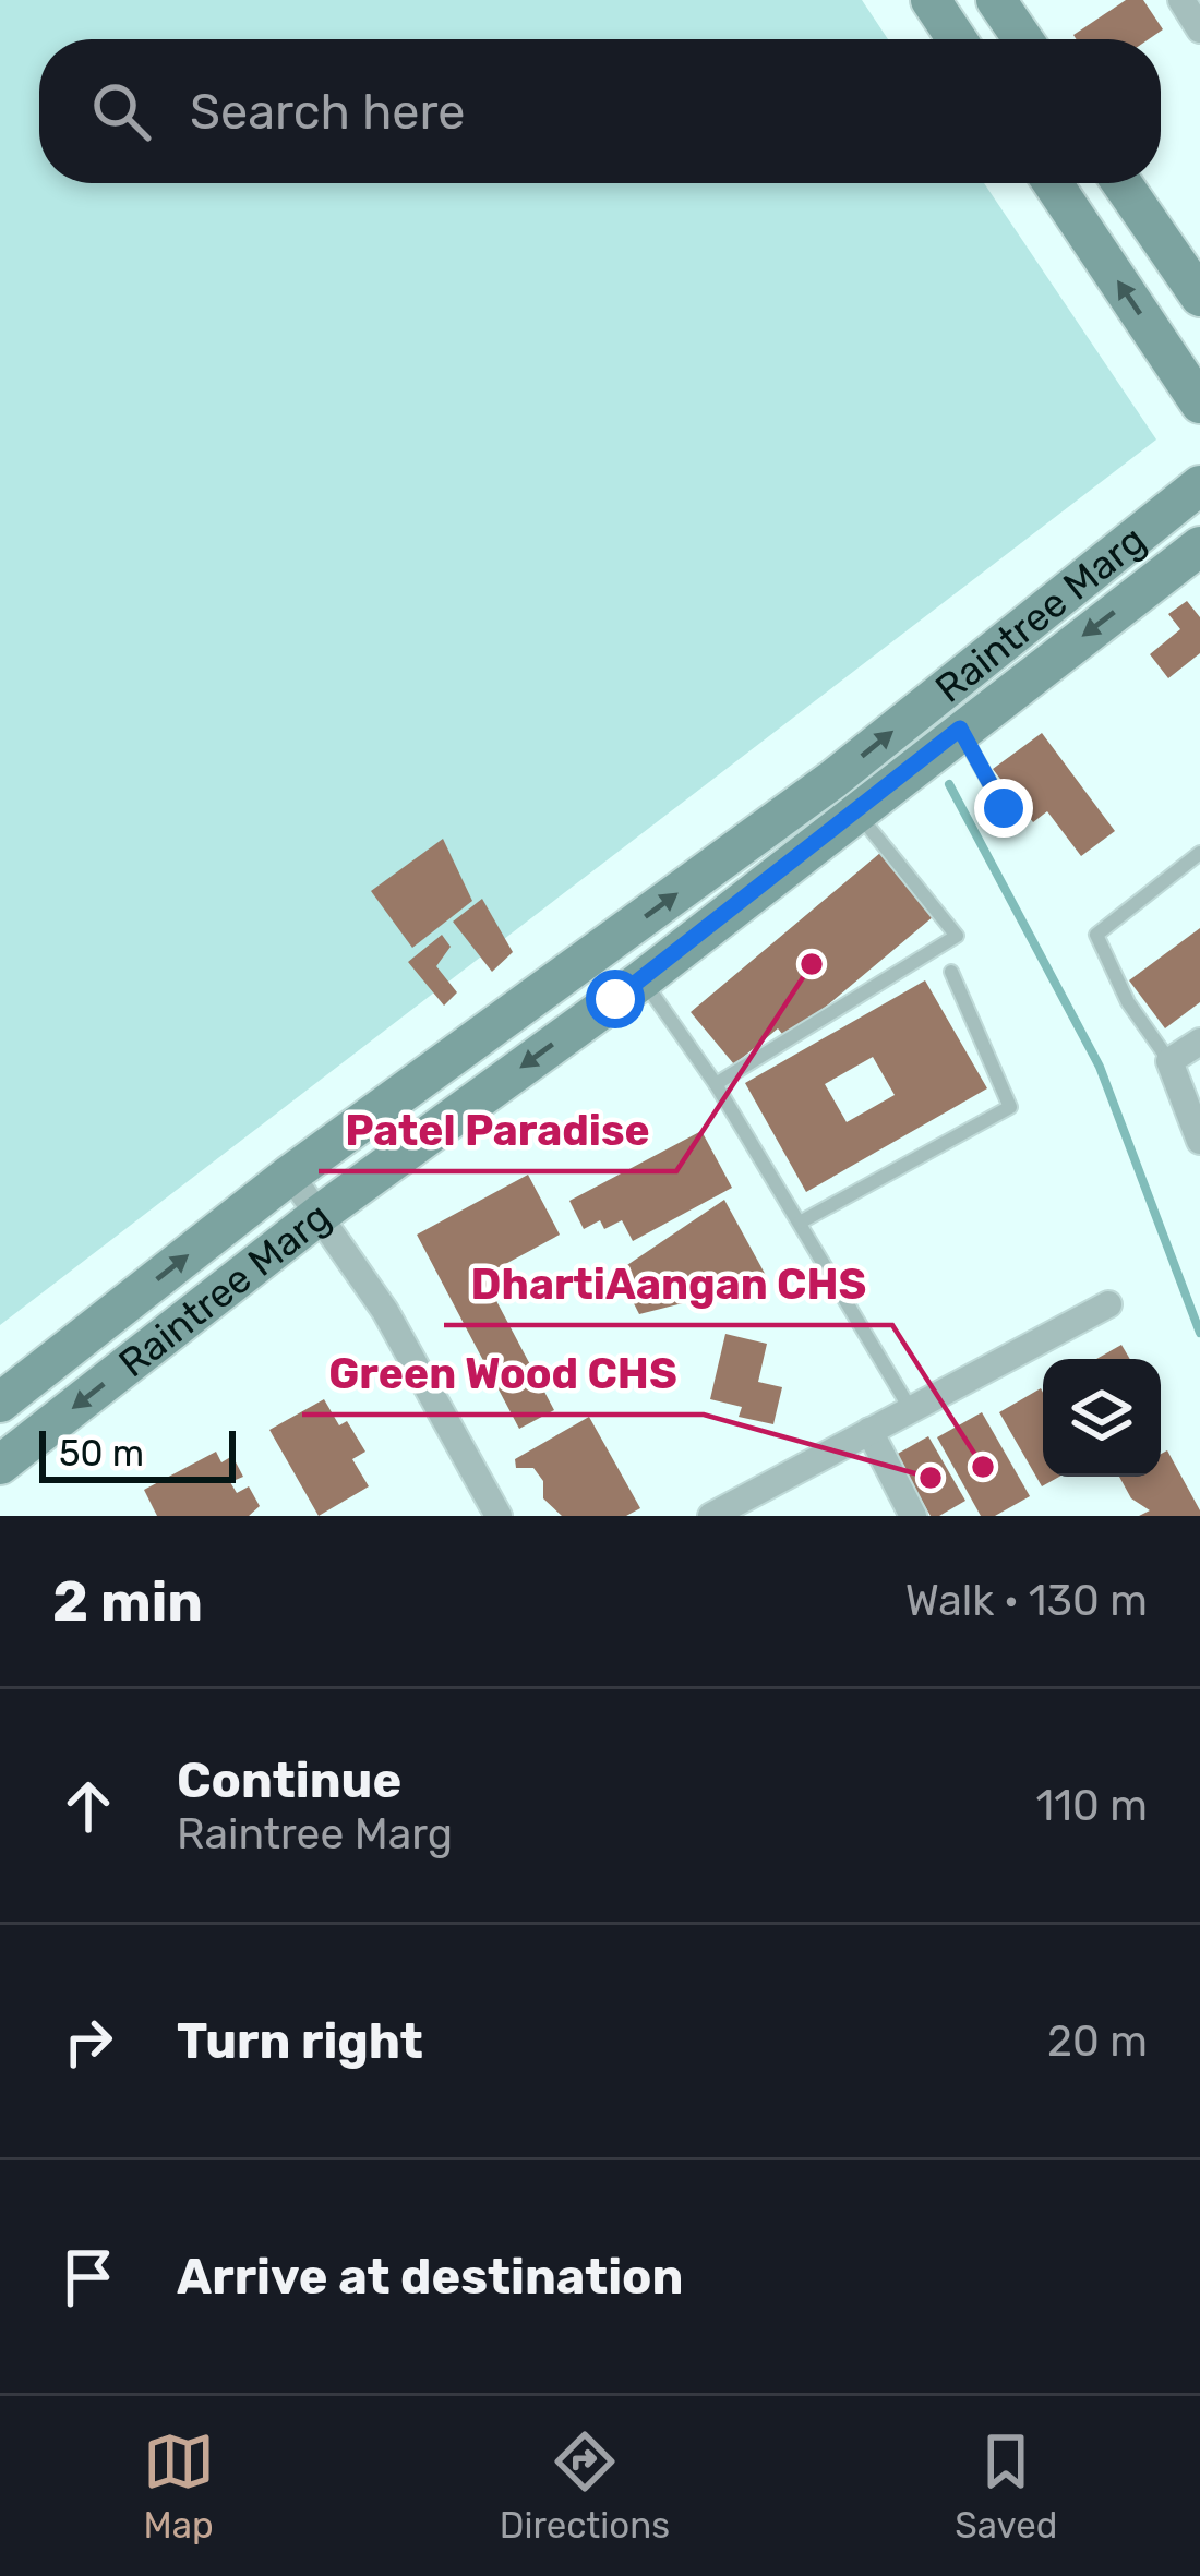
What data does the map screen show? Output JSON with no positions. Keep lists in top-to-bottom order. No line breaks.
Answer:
{"streets":{"main road":["Raintree Marg"]},"places":["Patel Paradise","DhartiAangan CHS","Green Wood CHS"],"scale_bar":"50 m","page":{"search":"Search here","scale":"50 m","heading":["2 min","Walk · 130 m"],"list":[["Continue","Raintree Marg","110 m"],["Turn right","20 m"],"Arrive at destination"],"nav":["Map","Directions","Saved"]}}
